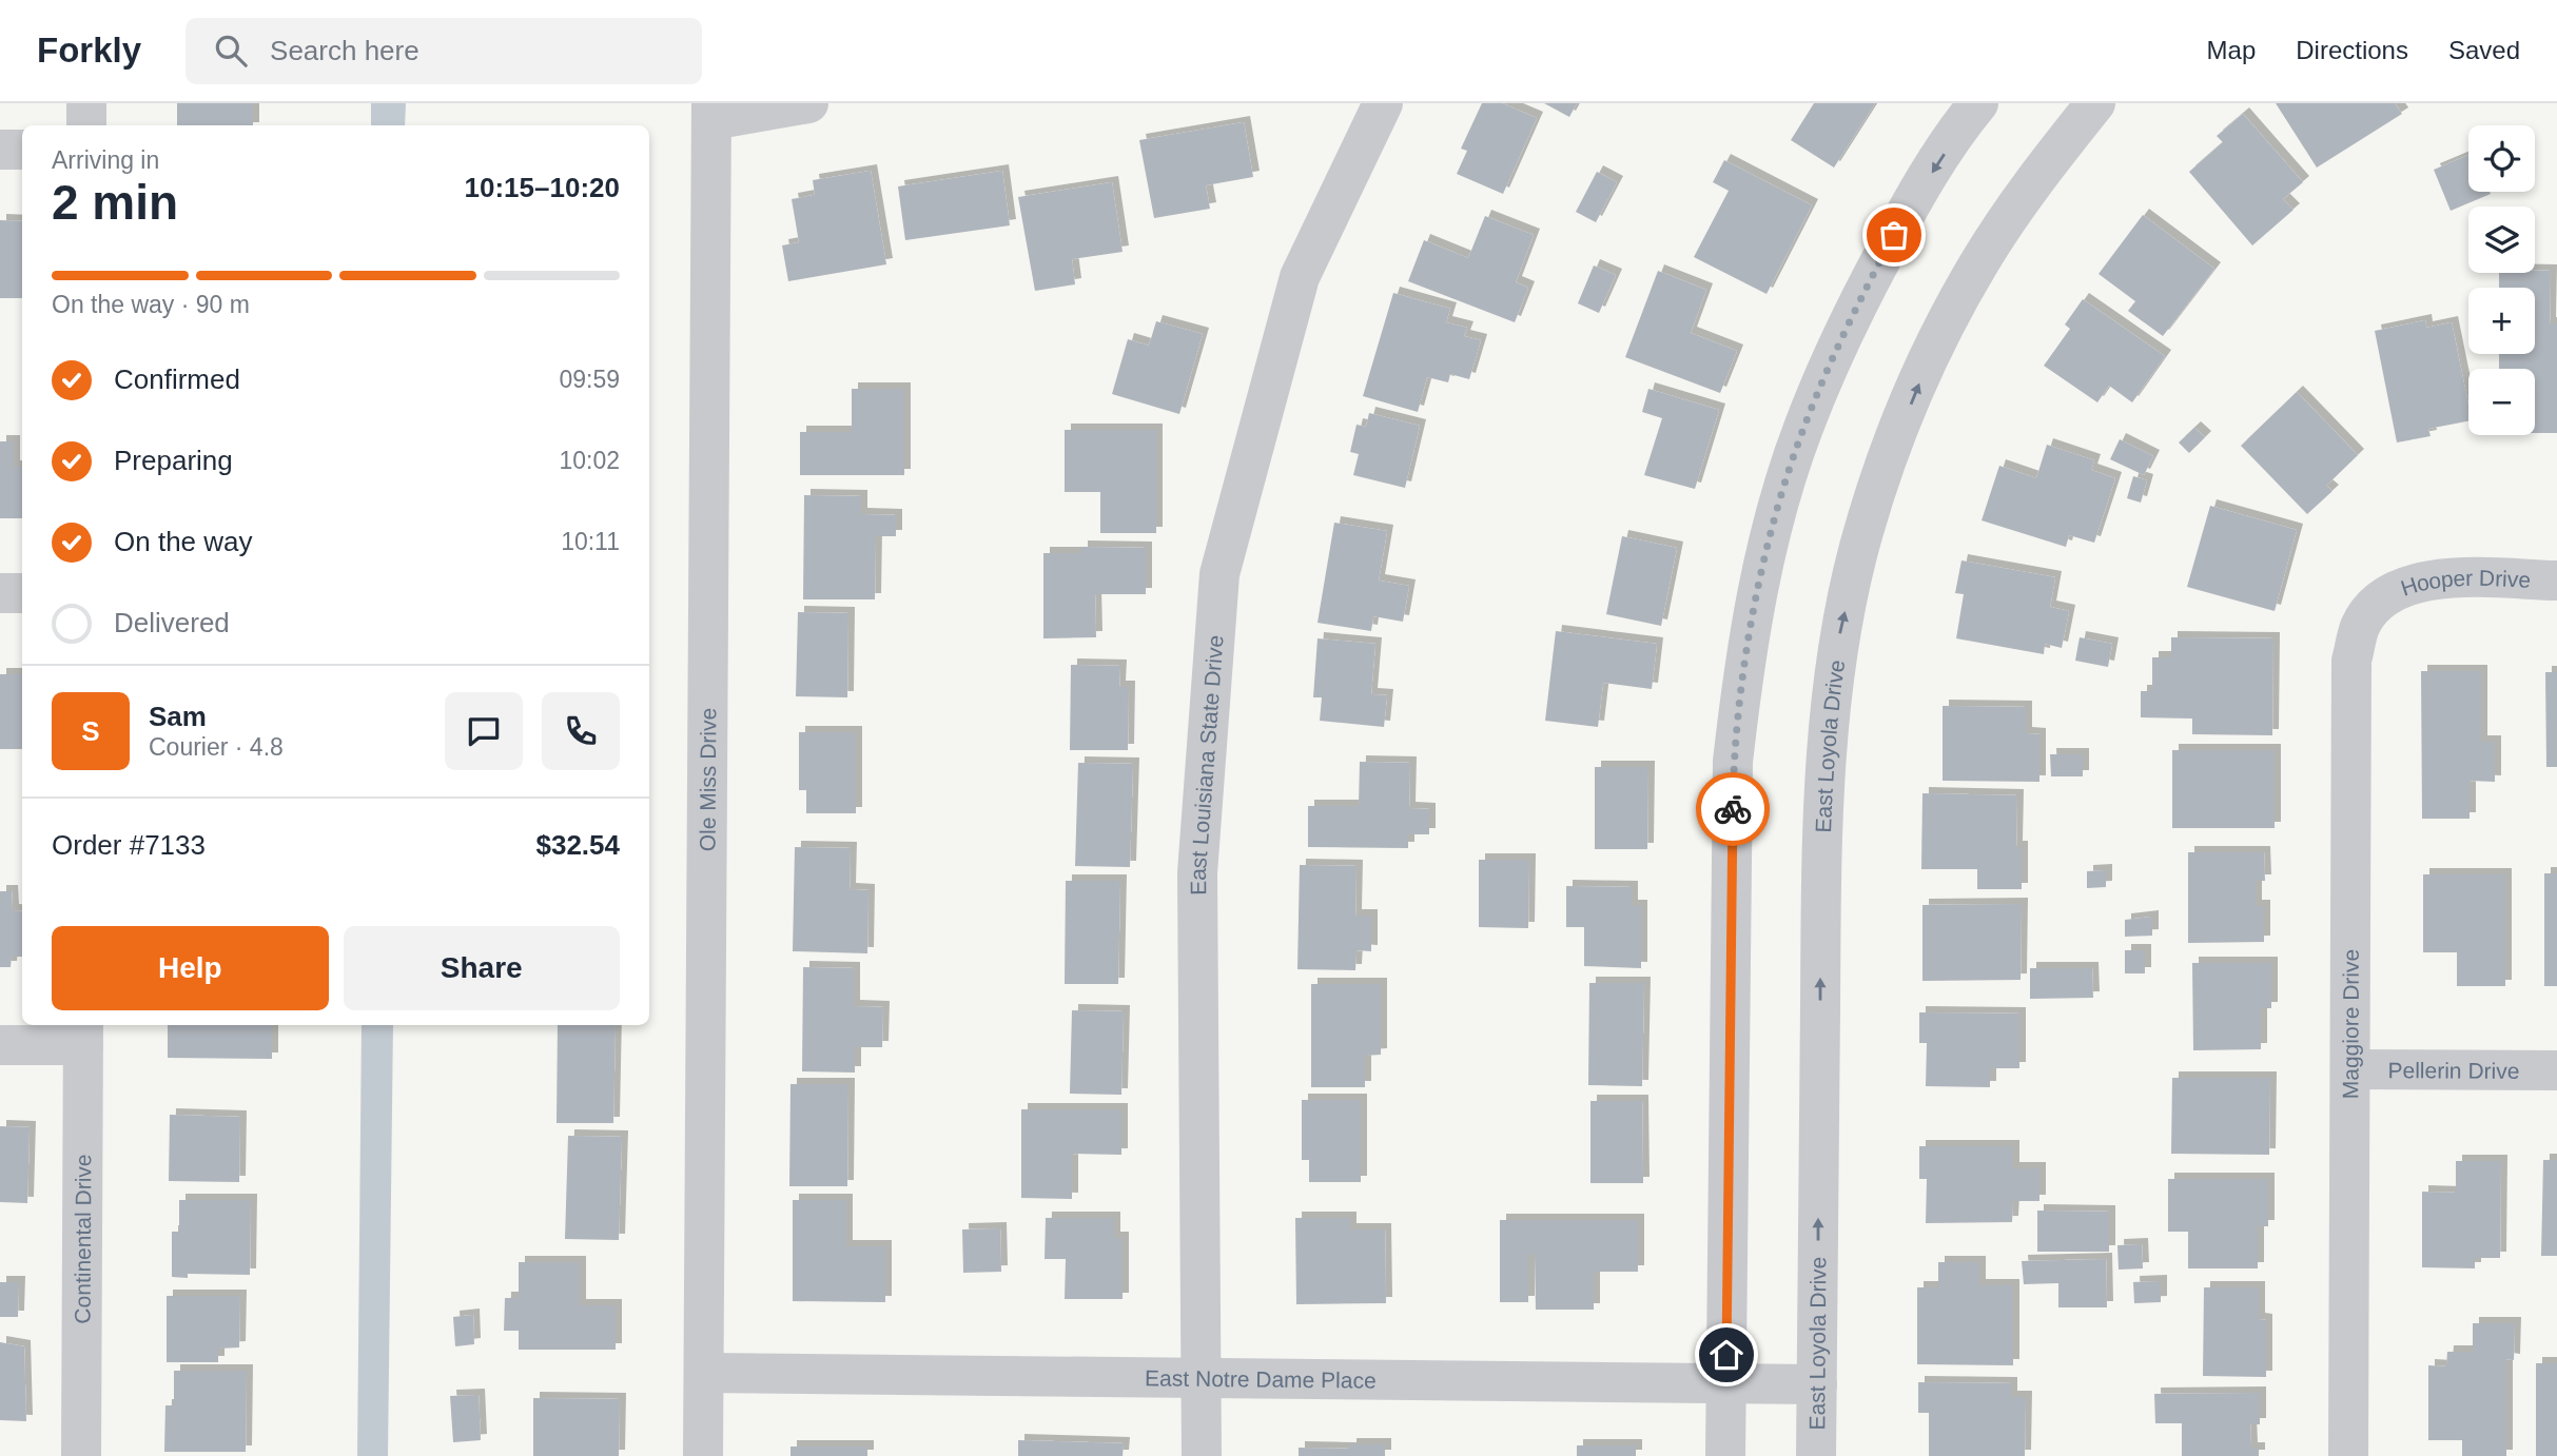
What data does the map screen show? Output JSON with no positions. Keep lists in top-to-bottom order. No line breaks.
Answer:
{"streets":{"street":["Hooper Drive","East Loyola Drive","East Louisiana State Drive","Ole Miss Drive","Maggiore Drive","Pellerin Drive","Continental Drive","East Notre Dame Place"]},"crossings":[["Hooper Drive","Maggiore Drive"],["East Loyola Drive","East Notre Dame Place"],["East Louisiana State Drive","East Notre Dame Place"],["Ole Miss Drive","East Notre Dame Place"],["Maggiore Drive","Pellerin Drive"]],"page":{"header":"Forkly","search":"Search here","nav":["Map","Directions","Saved"],"map_buttons":["+","−"],"heading":["2 min","Arriving in","10:15–10:20"],"panel":["Sam","Courier · 4.8","Order #7133","$32.54"],"bar":"On the way · 90 m","list":[["Confirmed","09:59"],["Preparing","10:02"],["On the way","10:11"],"Delivered"],"round":"S","buttons":["Help","Share"]}}
